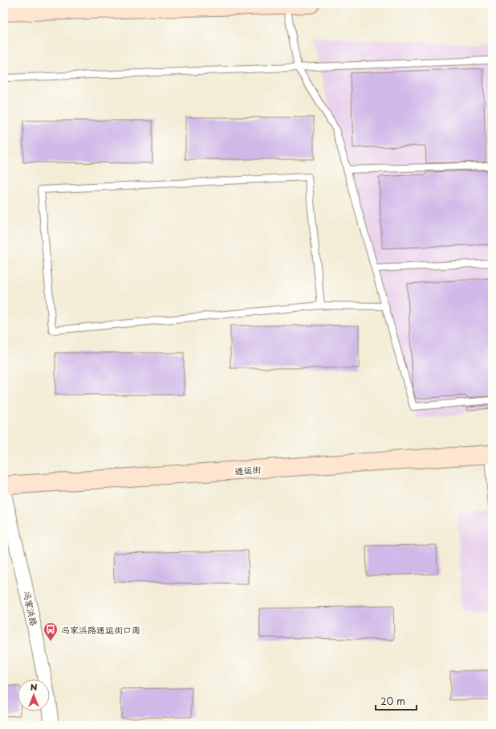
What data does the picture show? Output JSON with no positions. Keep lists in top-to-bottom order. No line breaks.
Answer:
{"streets":{"street":["通运街","冯家浜路"]},"places":{"bus stop":["冯家浜路通运街口南"]},"scale_bar":"20 m","north":"top"}
